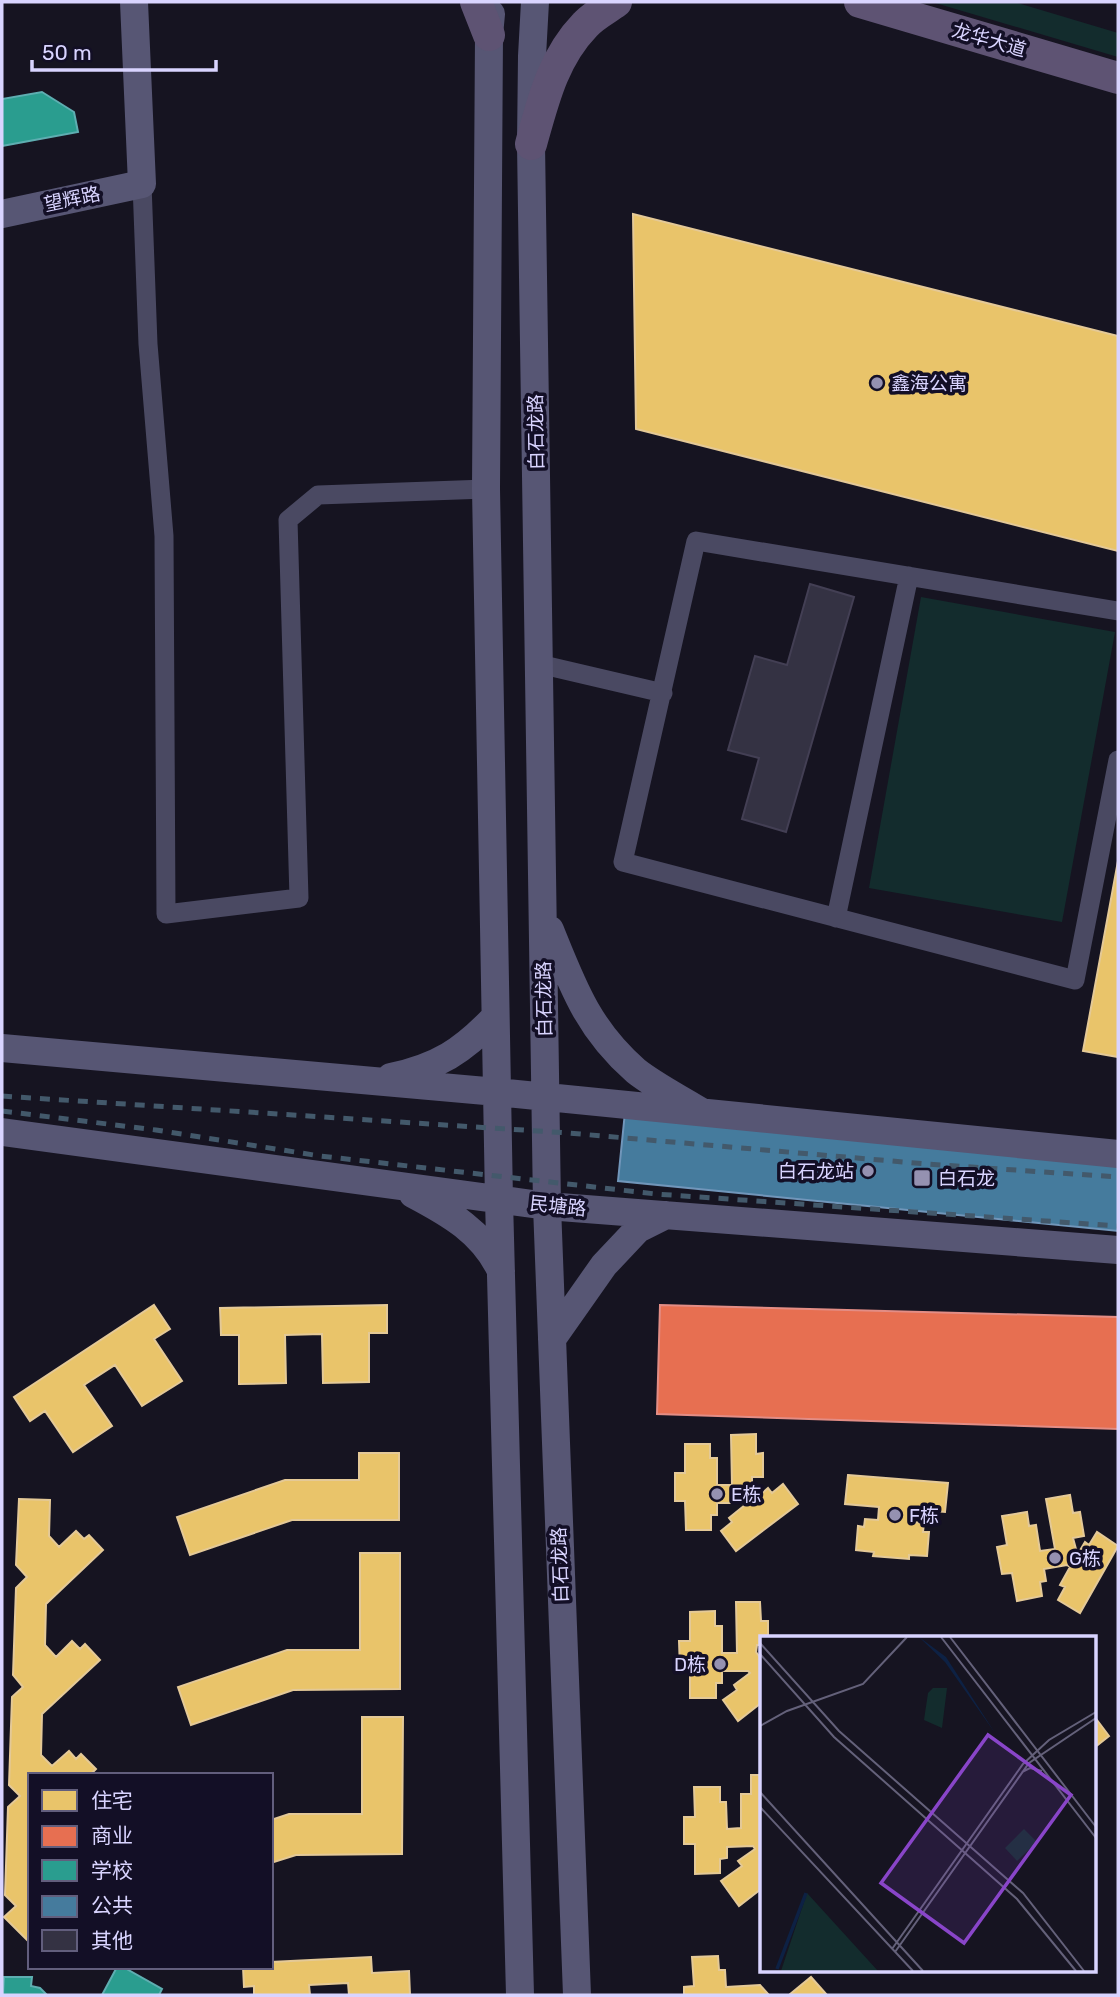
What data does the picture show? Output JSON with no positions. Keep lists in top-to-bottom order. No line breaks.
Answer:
{"streets":{"main road":["龙华大道","望辉路","白石龙路","民塘路"]},"crossings":[["白石龙路","民塘路"]],"places":{"other":["鑫海公寓","白石龙站","E栋","F栋","G栋","D栋"],"transit":["白石龙"]},"legend":["住宅","商业","学校","公共","其他"],"scale_bar":"50 m"}
